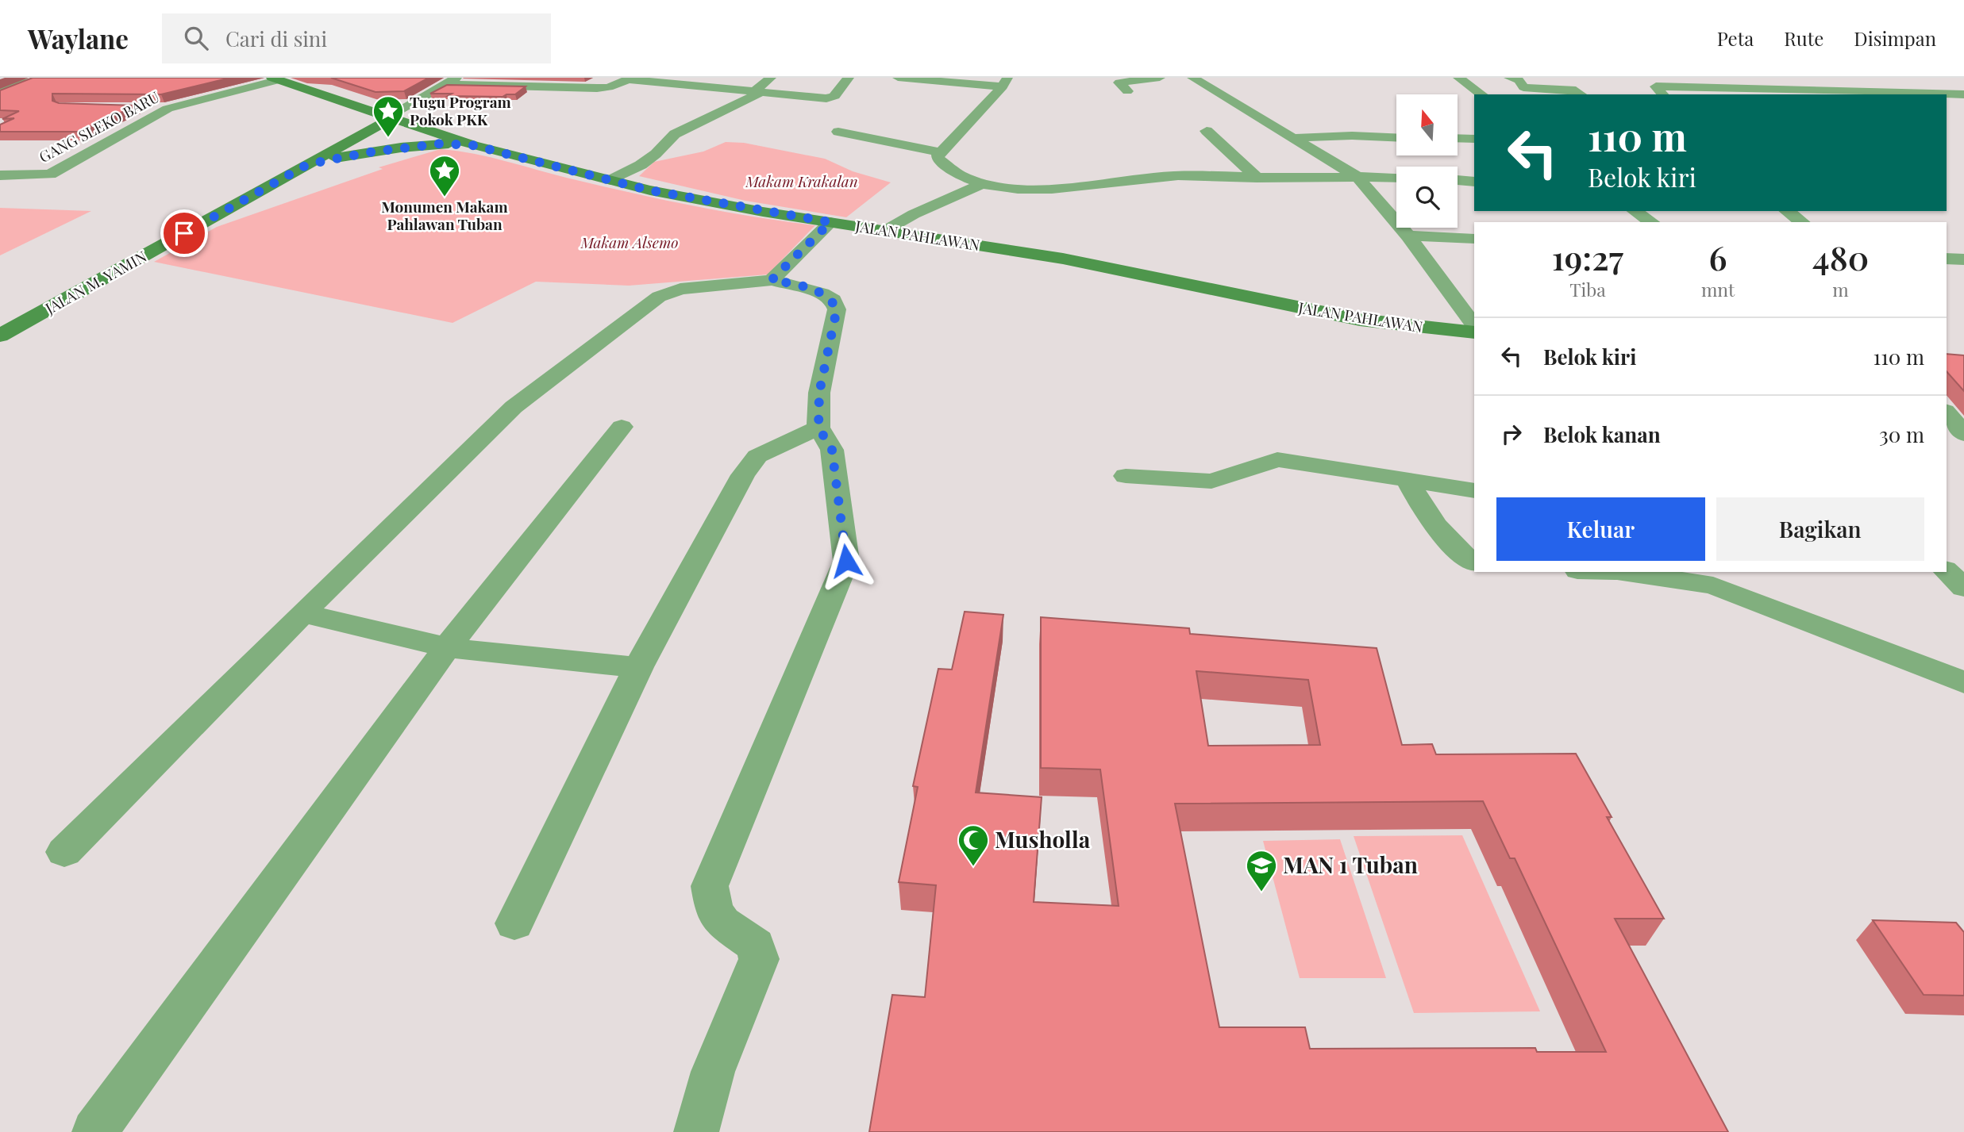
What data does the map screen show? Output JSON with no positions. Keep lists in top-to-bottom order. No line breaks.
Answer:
{"streets":{"main road":["JALAN PAHLAWAN","JALAN M. YAMIN"],"street":["GANG SLEKO BARU"]},"crossings":[["GANG SLEKO BARU","JALAN PAHLAWAN"],["JALAN PAHLAWAN","JALAN M. YAMIN"]],"parks":["Makam Krakalan","Makam Alsemo"],"places":{"place":["Tugu Program Pokok PKK","Monumen Makam Pahlawan Tuban"],"mosque":["Musholla"],"school or university":["MAN 1 Tuban"]},"north":"top","page":{"header":"Waylane","search":"Cari di sini","nav":["Peta","Rute","Disimpan"],"turn":["110 m","Belok kiri"],"eta":["19:27","Tiba","6","mnt","480","m"],"list":[{"name":"Belok kiri","value":"110 m"},{"name":"Belok kanan","value":"30 m"}],"buttons":["Keluar","Bagikan"]}}
